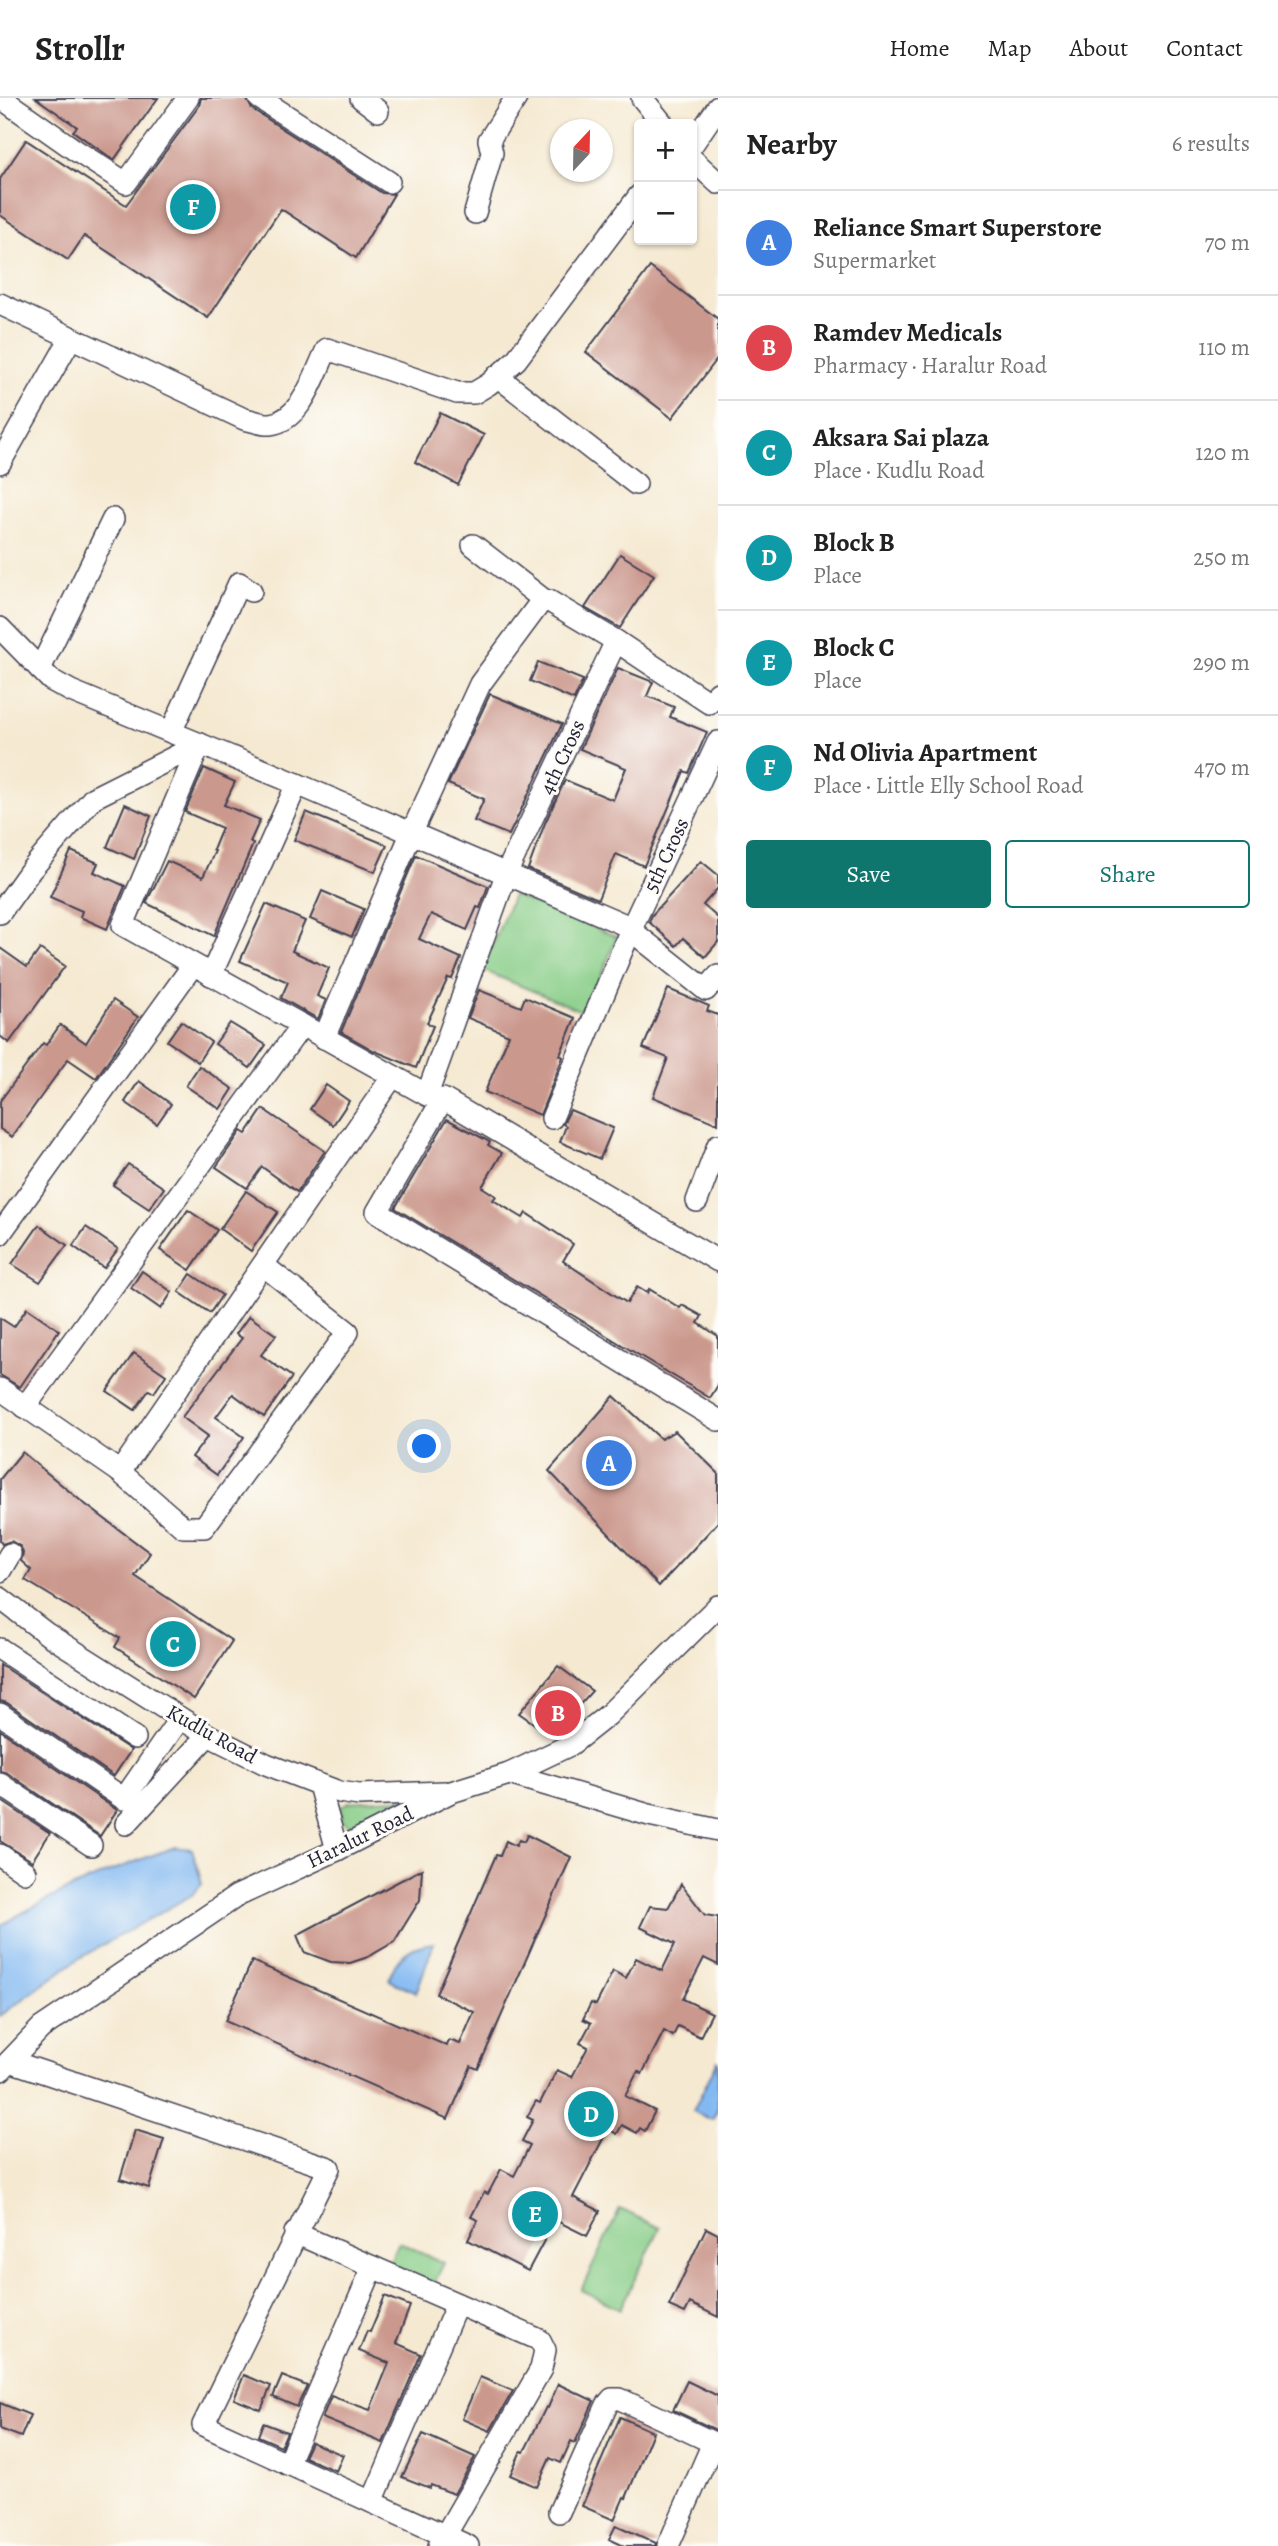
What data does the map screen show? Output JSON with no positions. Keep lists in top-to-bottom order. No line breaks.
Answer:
{"streets":{"street":["4th Cross","5th Cross","Kudlu Road","Haralur Road"]},"crossings":[["Kudlu Road","Haralur Road"]],"north":"top","page":{"header":"Strollr","nav":["Home","Map","About","Contact"],"heading":["Nearby","6 results"],"map_buttons":["+","−"],"pins":["F","A","C","B","D","E"],"list":[{"mark":"A","name":"Reliance Smart Superstore","note":"Supermarket","value":"70 m"},{"mark":"B","name":"Ramdev Medicals","note":"Pharmacy · Haralur Road","value":"110 m"},{"mark":"C","name":"Aksara Sai plaza","note":"Place · Kudlu Road","value":"120 m"},{"mark":"D","name":"Block B","note":"Place","value":"250 m"},{"mark":"E","name":"Block C","note":"Place","value":"290 m"},{"mark":"F","name":"Nd Olivia Apartment","note":"Place · Little Elly School Road","value":"470 m"}],"buttons":["Save","Share"]}}
